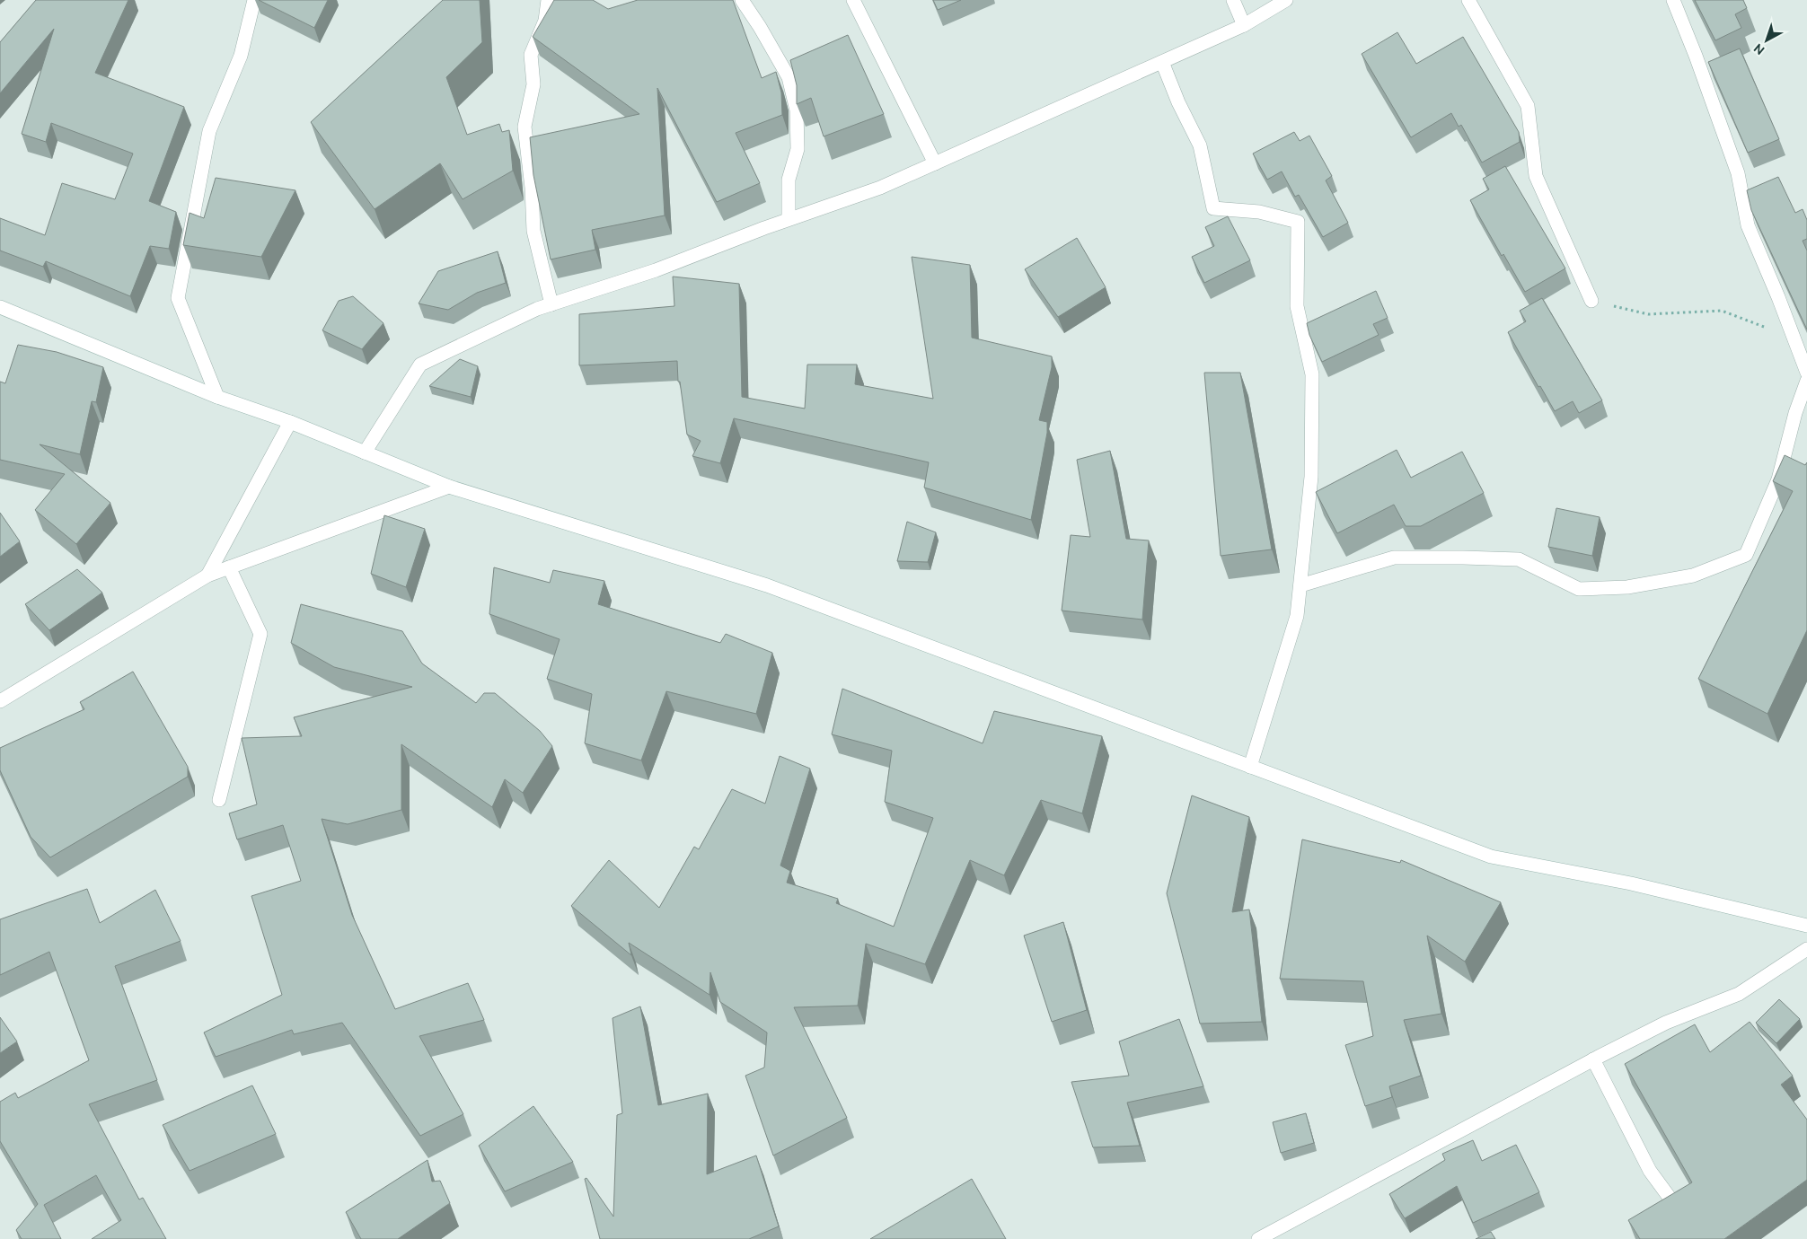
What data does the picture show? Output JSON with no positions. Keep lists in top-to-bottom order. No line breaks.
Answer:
{"north":"bottom left"}
